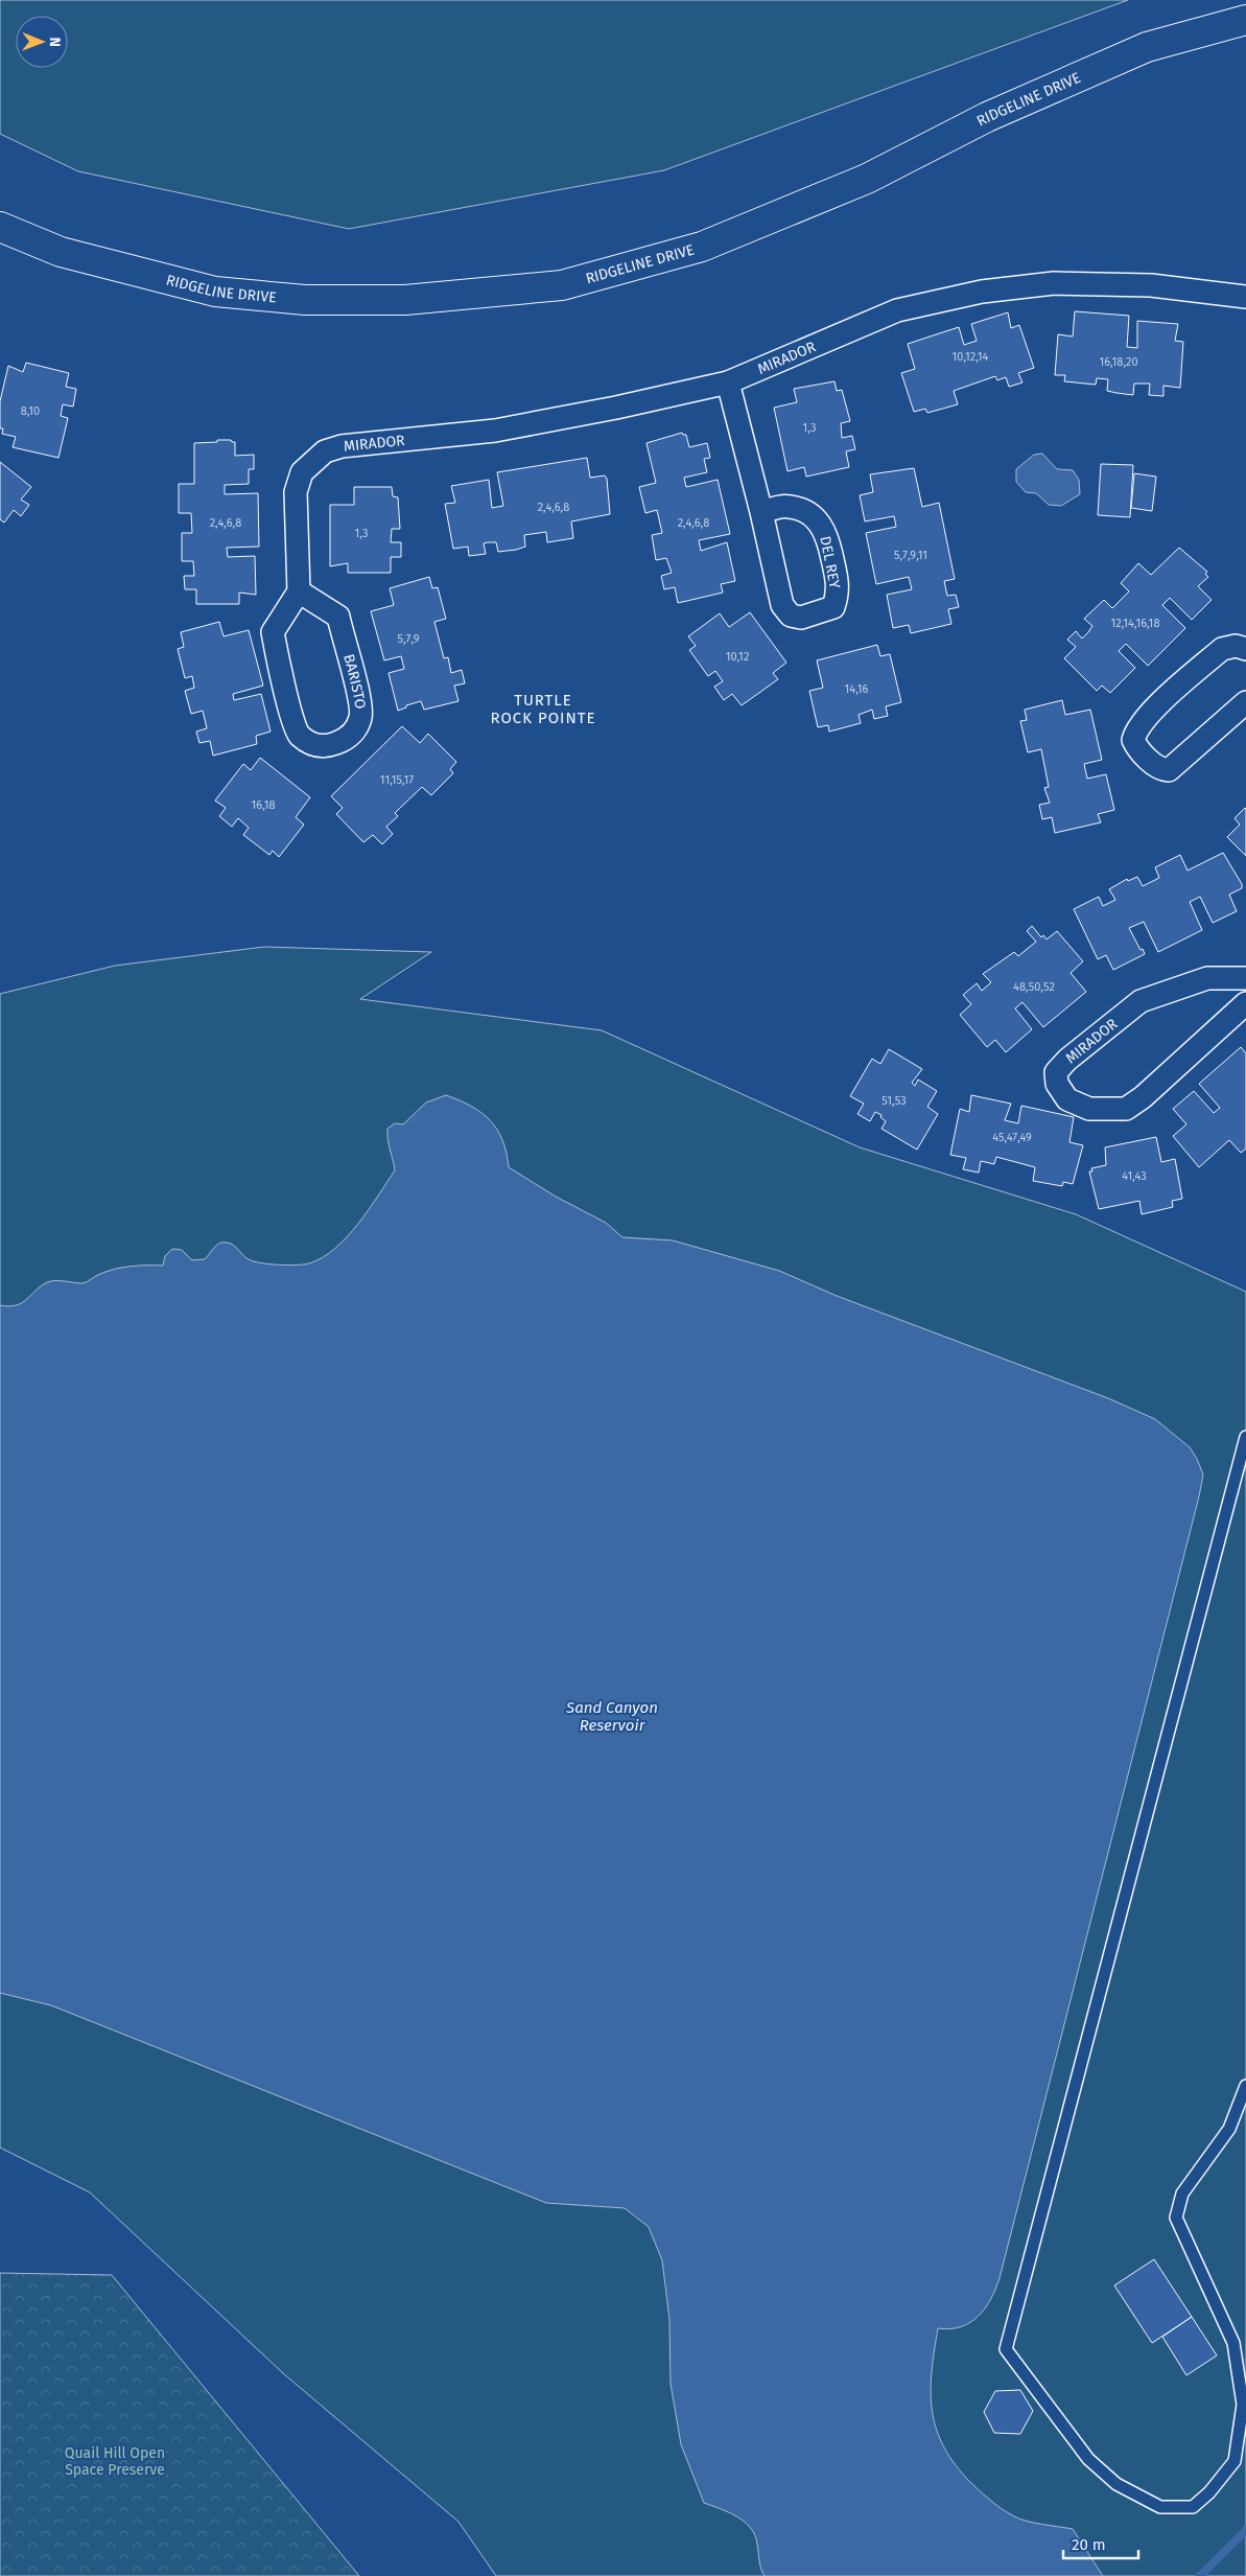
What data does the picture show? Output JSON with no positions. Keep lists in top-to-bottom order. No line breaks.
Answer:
{"streets":{"street":["RIDGELINE DRIVE","MIRADOR","DEL REY","BARISTO"]},"crossings":[["MIRADOR","DEL REY"],["MIRADOR","BARISTO"]],"districts":["TURTLE ROCK POINTE"],"water":["Sand Canyon Reservoir"],"parks":["Quail Hill Open Space Preserve"],"house_numbers":["10,12,14","16,18,20","8,10","1,3","2,4,6,8","2,4,6,8","2,4,6,8","1,3","5,7,9,11","12,14,16,18","5,7,9","10,12","14,16","11,15,17","16,18","48,50,52","51,53","45,47,49","41,43"],"scale_bar":"20 m","north":"right"}
